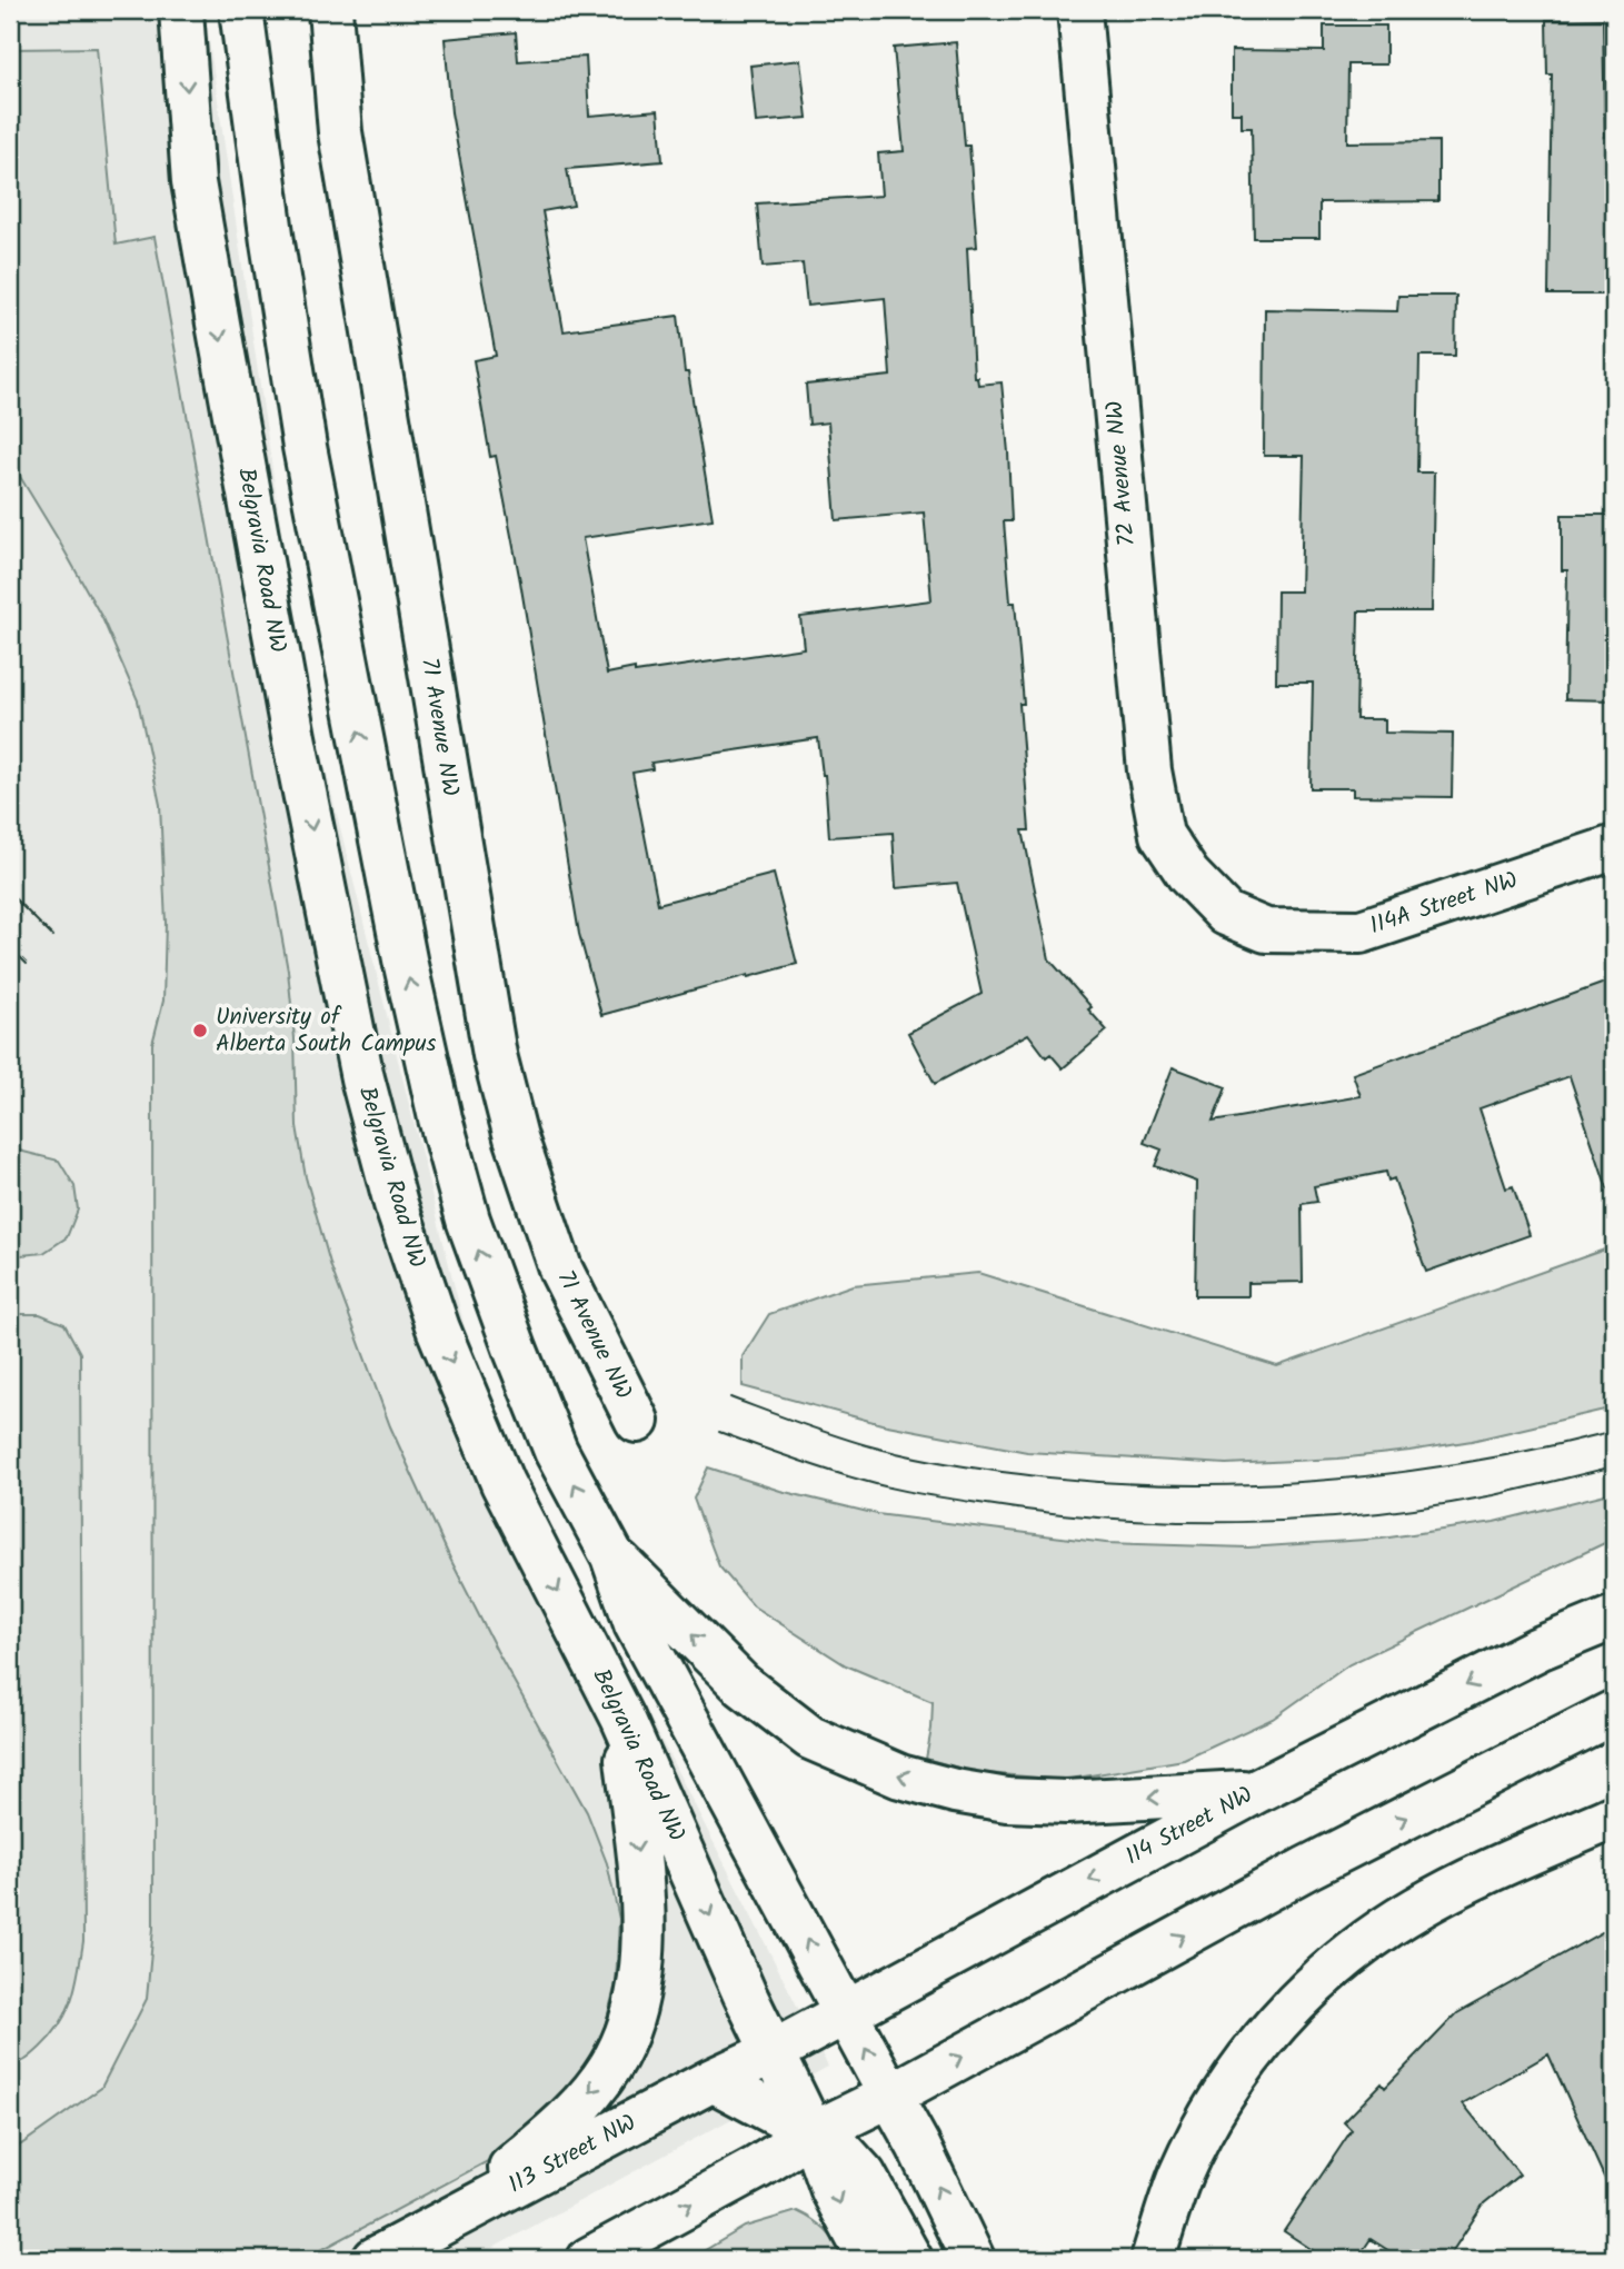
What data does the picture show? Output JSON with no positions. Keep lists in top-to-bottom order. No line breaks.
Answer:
{"streets":{"main road":["72 Avenue NW","Belgravia Road NW","71 Avenue NW","114A Street NW","114 Street NW","113 Street NW"]},"crossings":[["72 Avenue NW","114A Street NW"],["Belgravia Road NW","114 Street NW"],["Belgravia Road NW","113 Street NW"],["114 Street NW","113 Street NW"]],"places":["University of Alberta South Campus"]}
